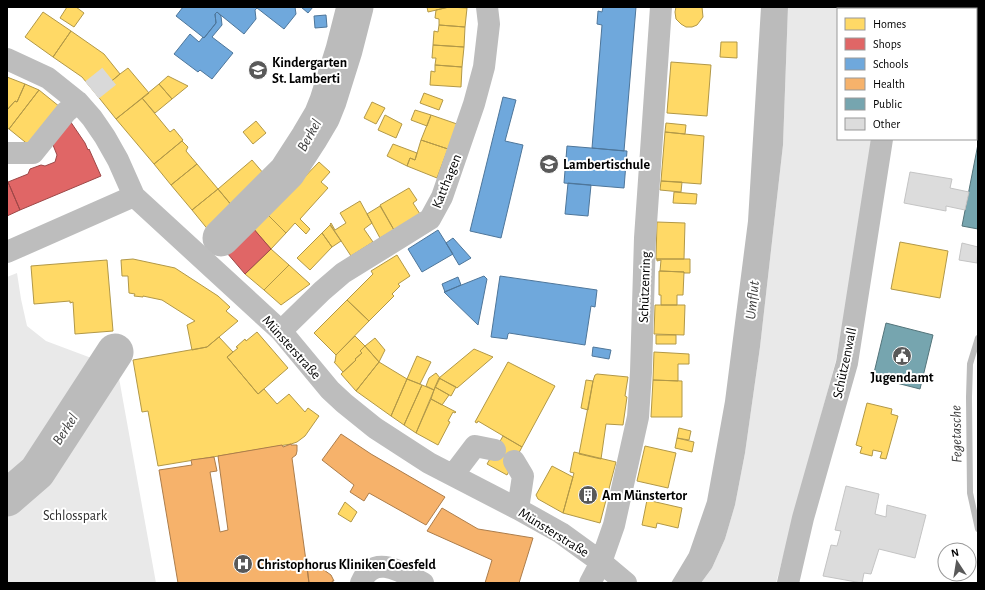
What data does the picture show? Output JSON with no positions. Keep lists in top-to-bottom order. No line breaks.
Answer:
{"streets":{"street":["Katthagen","Schützenring","Münsterstraße","Schützenwall"]},"crossings":[["Katthagen","Münsterstraße"],["Schützenring","Münsterstraße"]],"water":["Berkel","Umflut","Fegetasche"],"parks":["Schlosspark"],"places":{"school or university":["Kindergarten St. Lamberti","Lambertischule"],"public building":["Jugendamt"],"building":["Am Münstertor"],"hospital":["Christophorus Kliniken Coesfeld"]},"legend":["Homes","Shops","Schools","Health","Public","Other"],"north":"top"}
